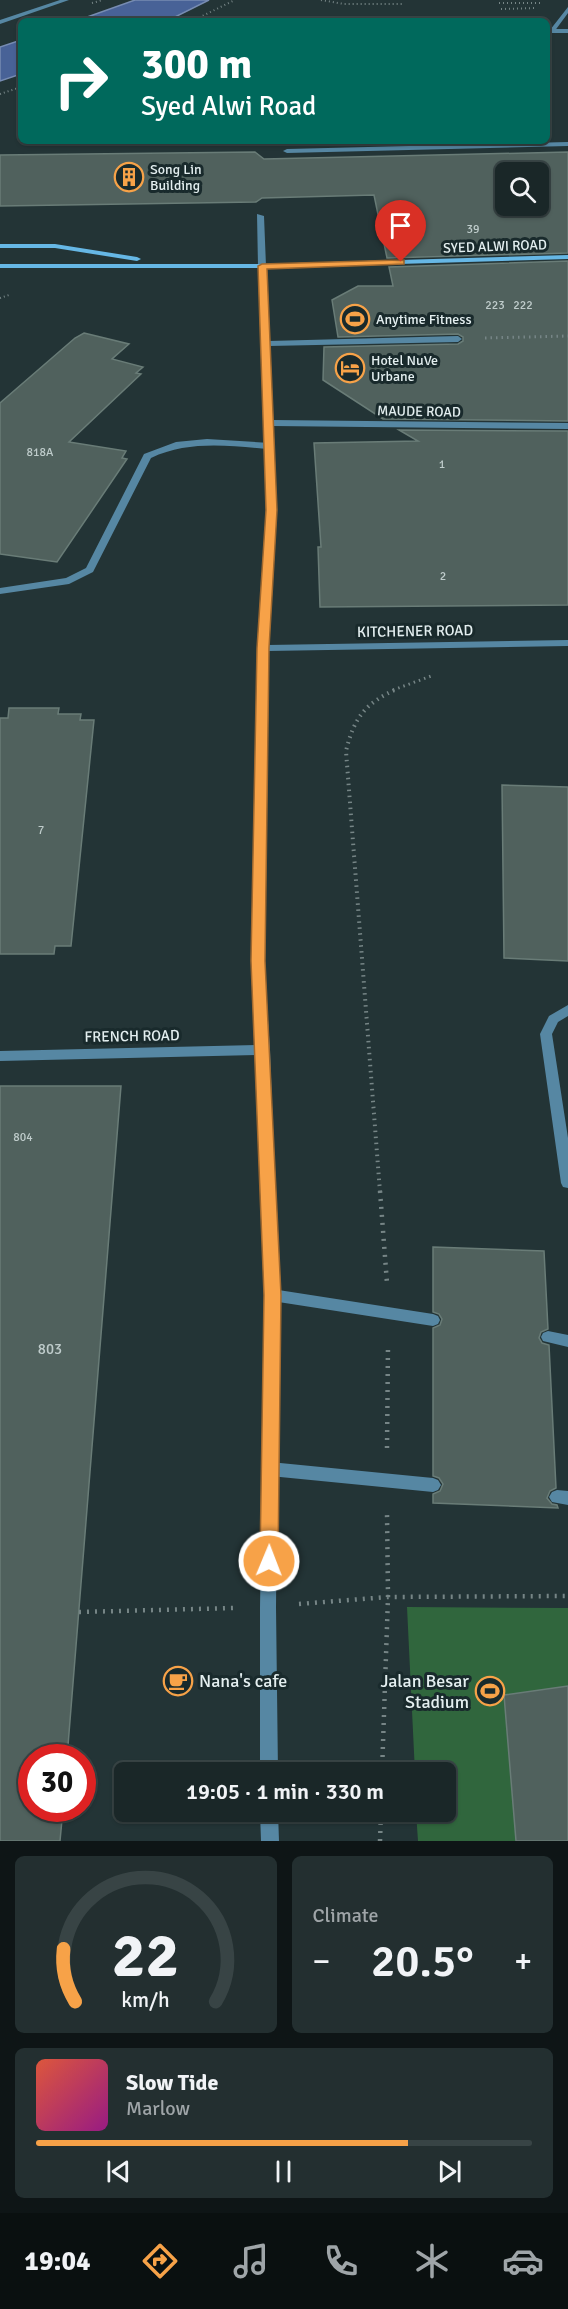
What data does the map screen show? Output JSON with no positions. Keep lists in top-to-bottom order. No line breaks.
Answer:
{"streets":{"street":["SYED ALWI ROAD","MAUDE ROAD","KITCHENER ROAD","FRENCH ROAD"]},"places":{"building":["Song Lin Building"],"sports":["Anytime Fitness","Jalan Besar Stadium"],"hotel":["Hotel NuVe Urbane"],"cafe":["Nana's cafe"]},"house_numbers":["39","223","222","818A","1","2","7","804","803"],"page":{"turn":["300 m","Syed Alwi Road"],"limit":"30","trip":"19:05 · 1 min · 330 m","tile":"Climate","heat":["−","20.5°","+"],"song":["Slow Tide","Marlow"],"tabs":"19:04","gauge":["22","km/h"]}}
